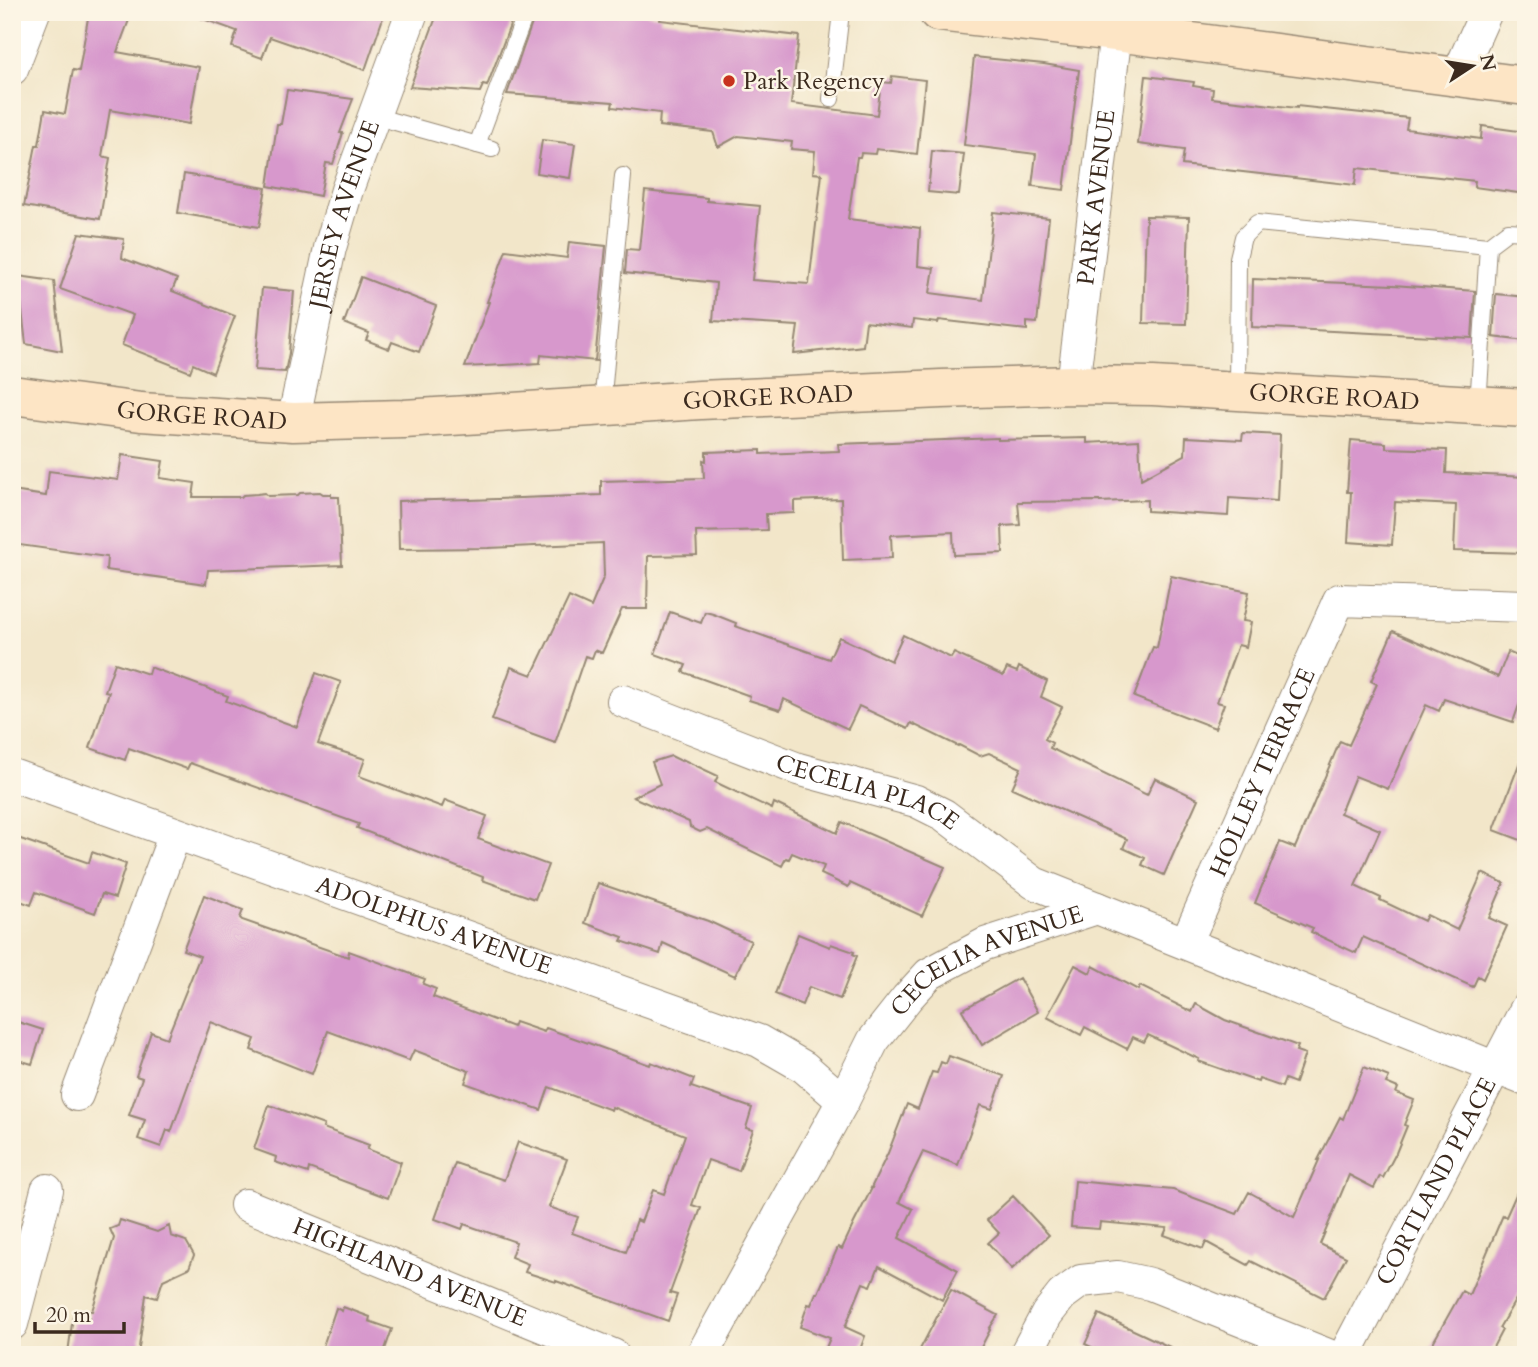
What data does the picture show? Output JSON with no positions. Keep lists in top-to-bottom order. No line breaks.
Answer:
{"streets":{"main road":["GORGE ROAD"],"street":["PARK AVENUE","JERSEY AVENUE","HOLLEY TERRACE","CECELIA PLACE","ADOLPHUS AVENUE","CECELIA AVENUE","CORTLAND PLACE","HIGHLAND AVENUE"]},"crossings":[["PARK AVENUE","GORGE ROAD"],["JERSEY AVENUE","GORGE ROAD"],["HOLLEY TERRACE","CECELIA AVENUE"],["CECELIA PLACE","CECELIA AVENUE"],["ADOLPHUS AVENUE","CECELIA AVENUE"],["CECELIA AVENUE","CORTLAND PLACE"]],"places":["Park Regency"],"scale_bar":"20 m","north":"right"}
